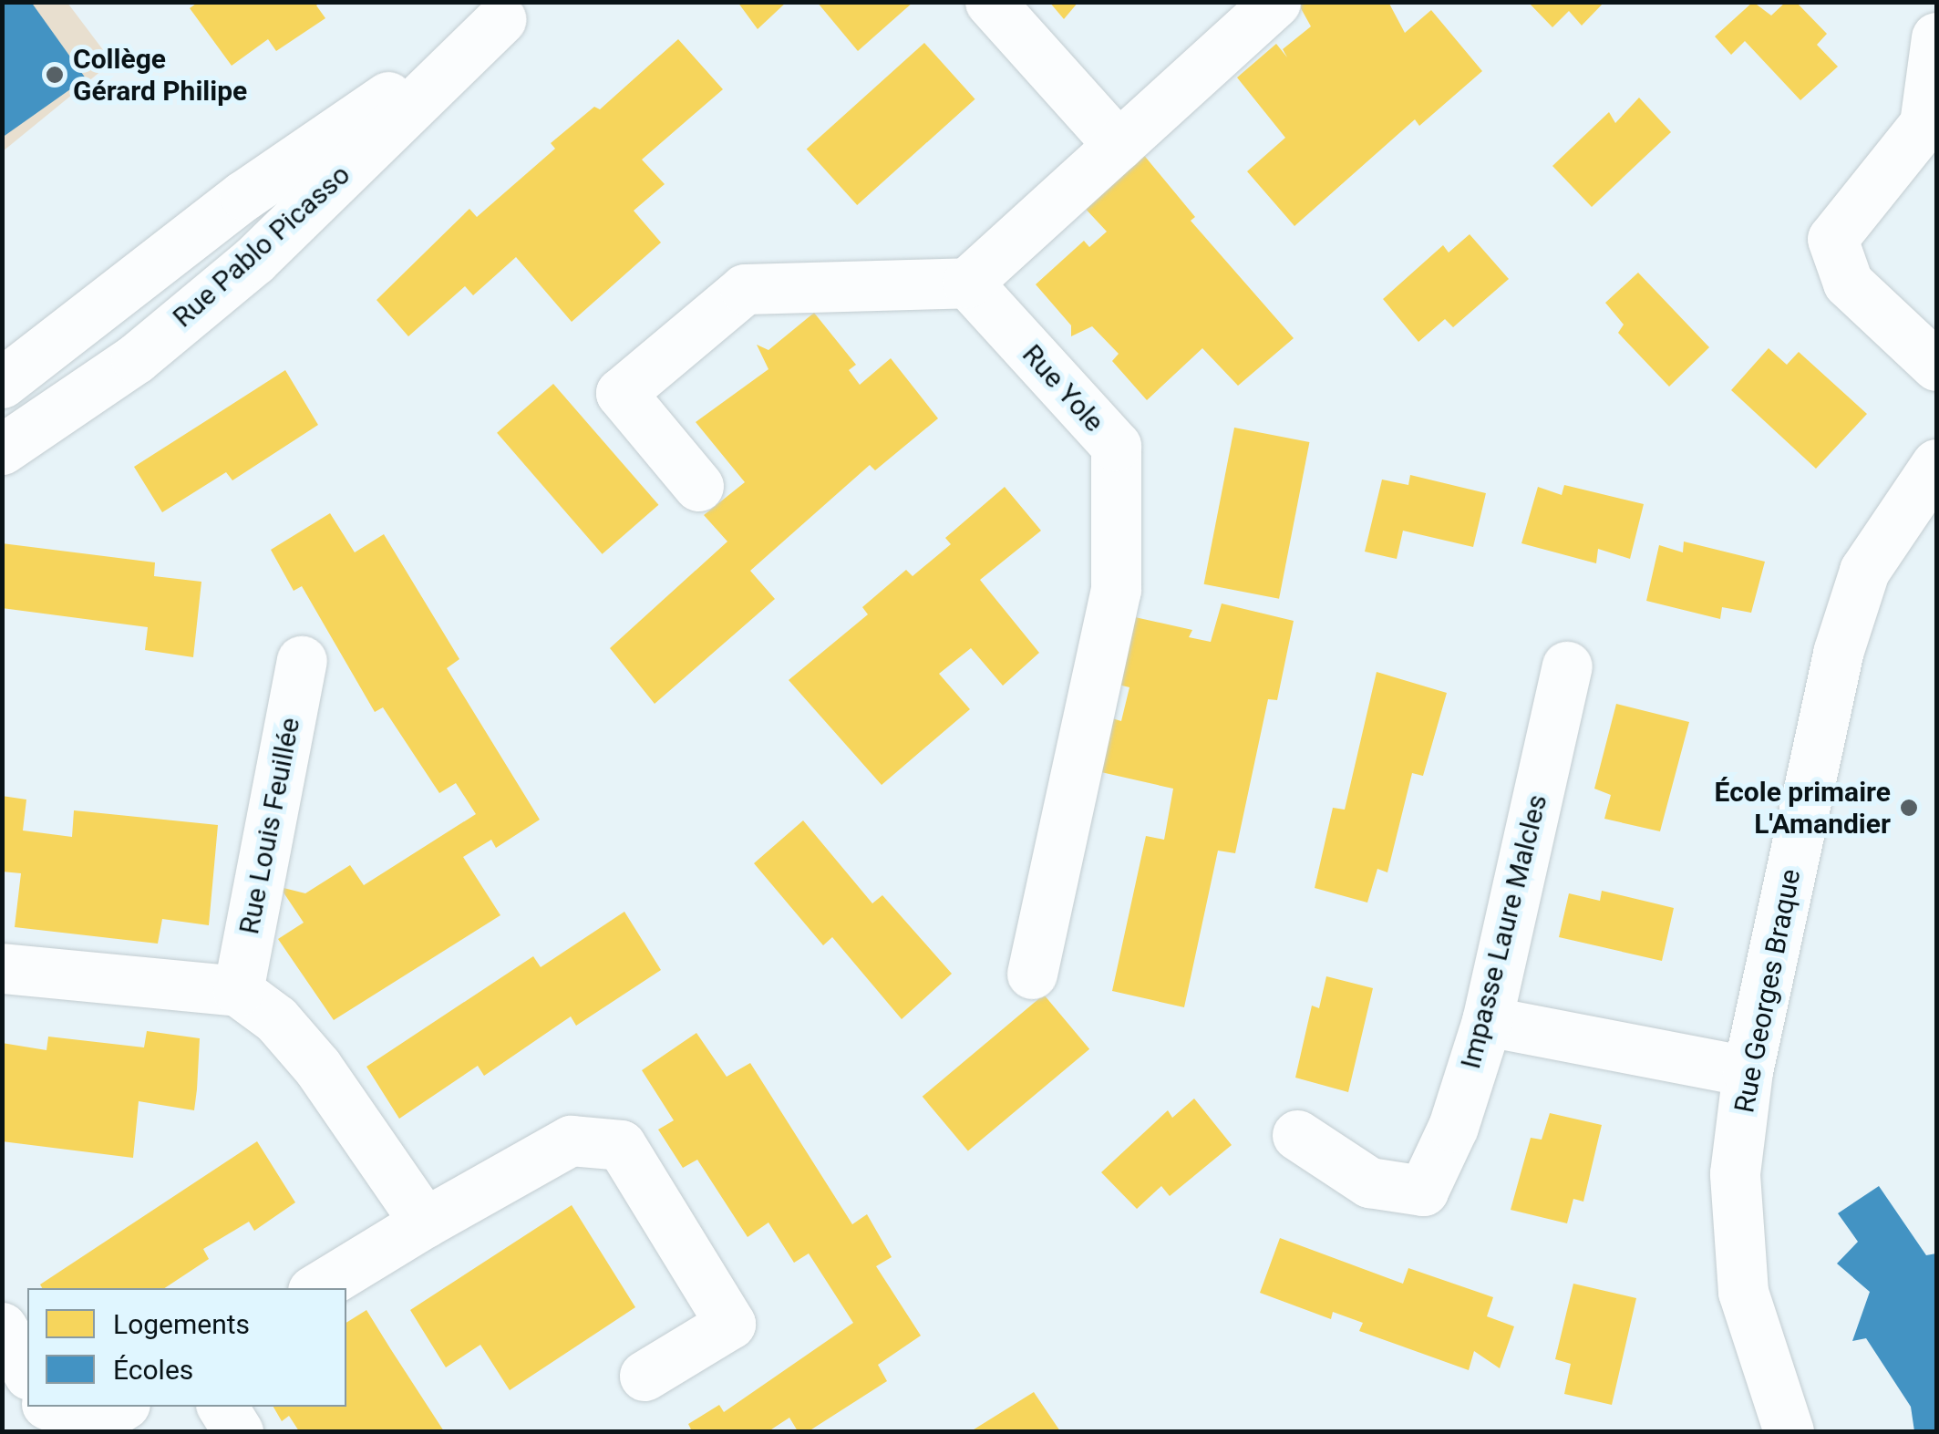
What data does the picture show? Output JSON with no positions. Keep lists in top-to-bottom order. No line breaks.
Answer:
{"streets":{"street":["Rue Pablo Picasso","Rue Yole","Rue Louis Feuillée","Impasse Laure Malcles","Rue Georges Braque"]},"places":["Collège Gérard Philipe","École primaire L'Amandier"],"legend":["Logements","Écoles"]}
